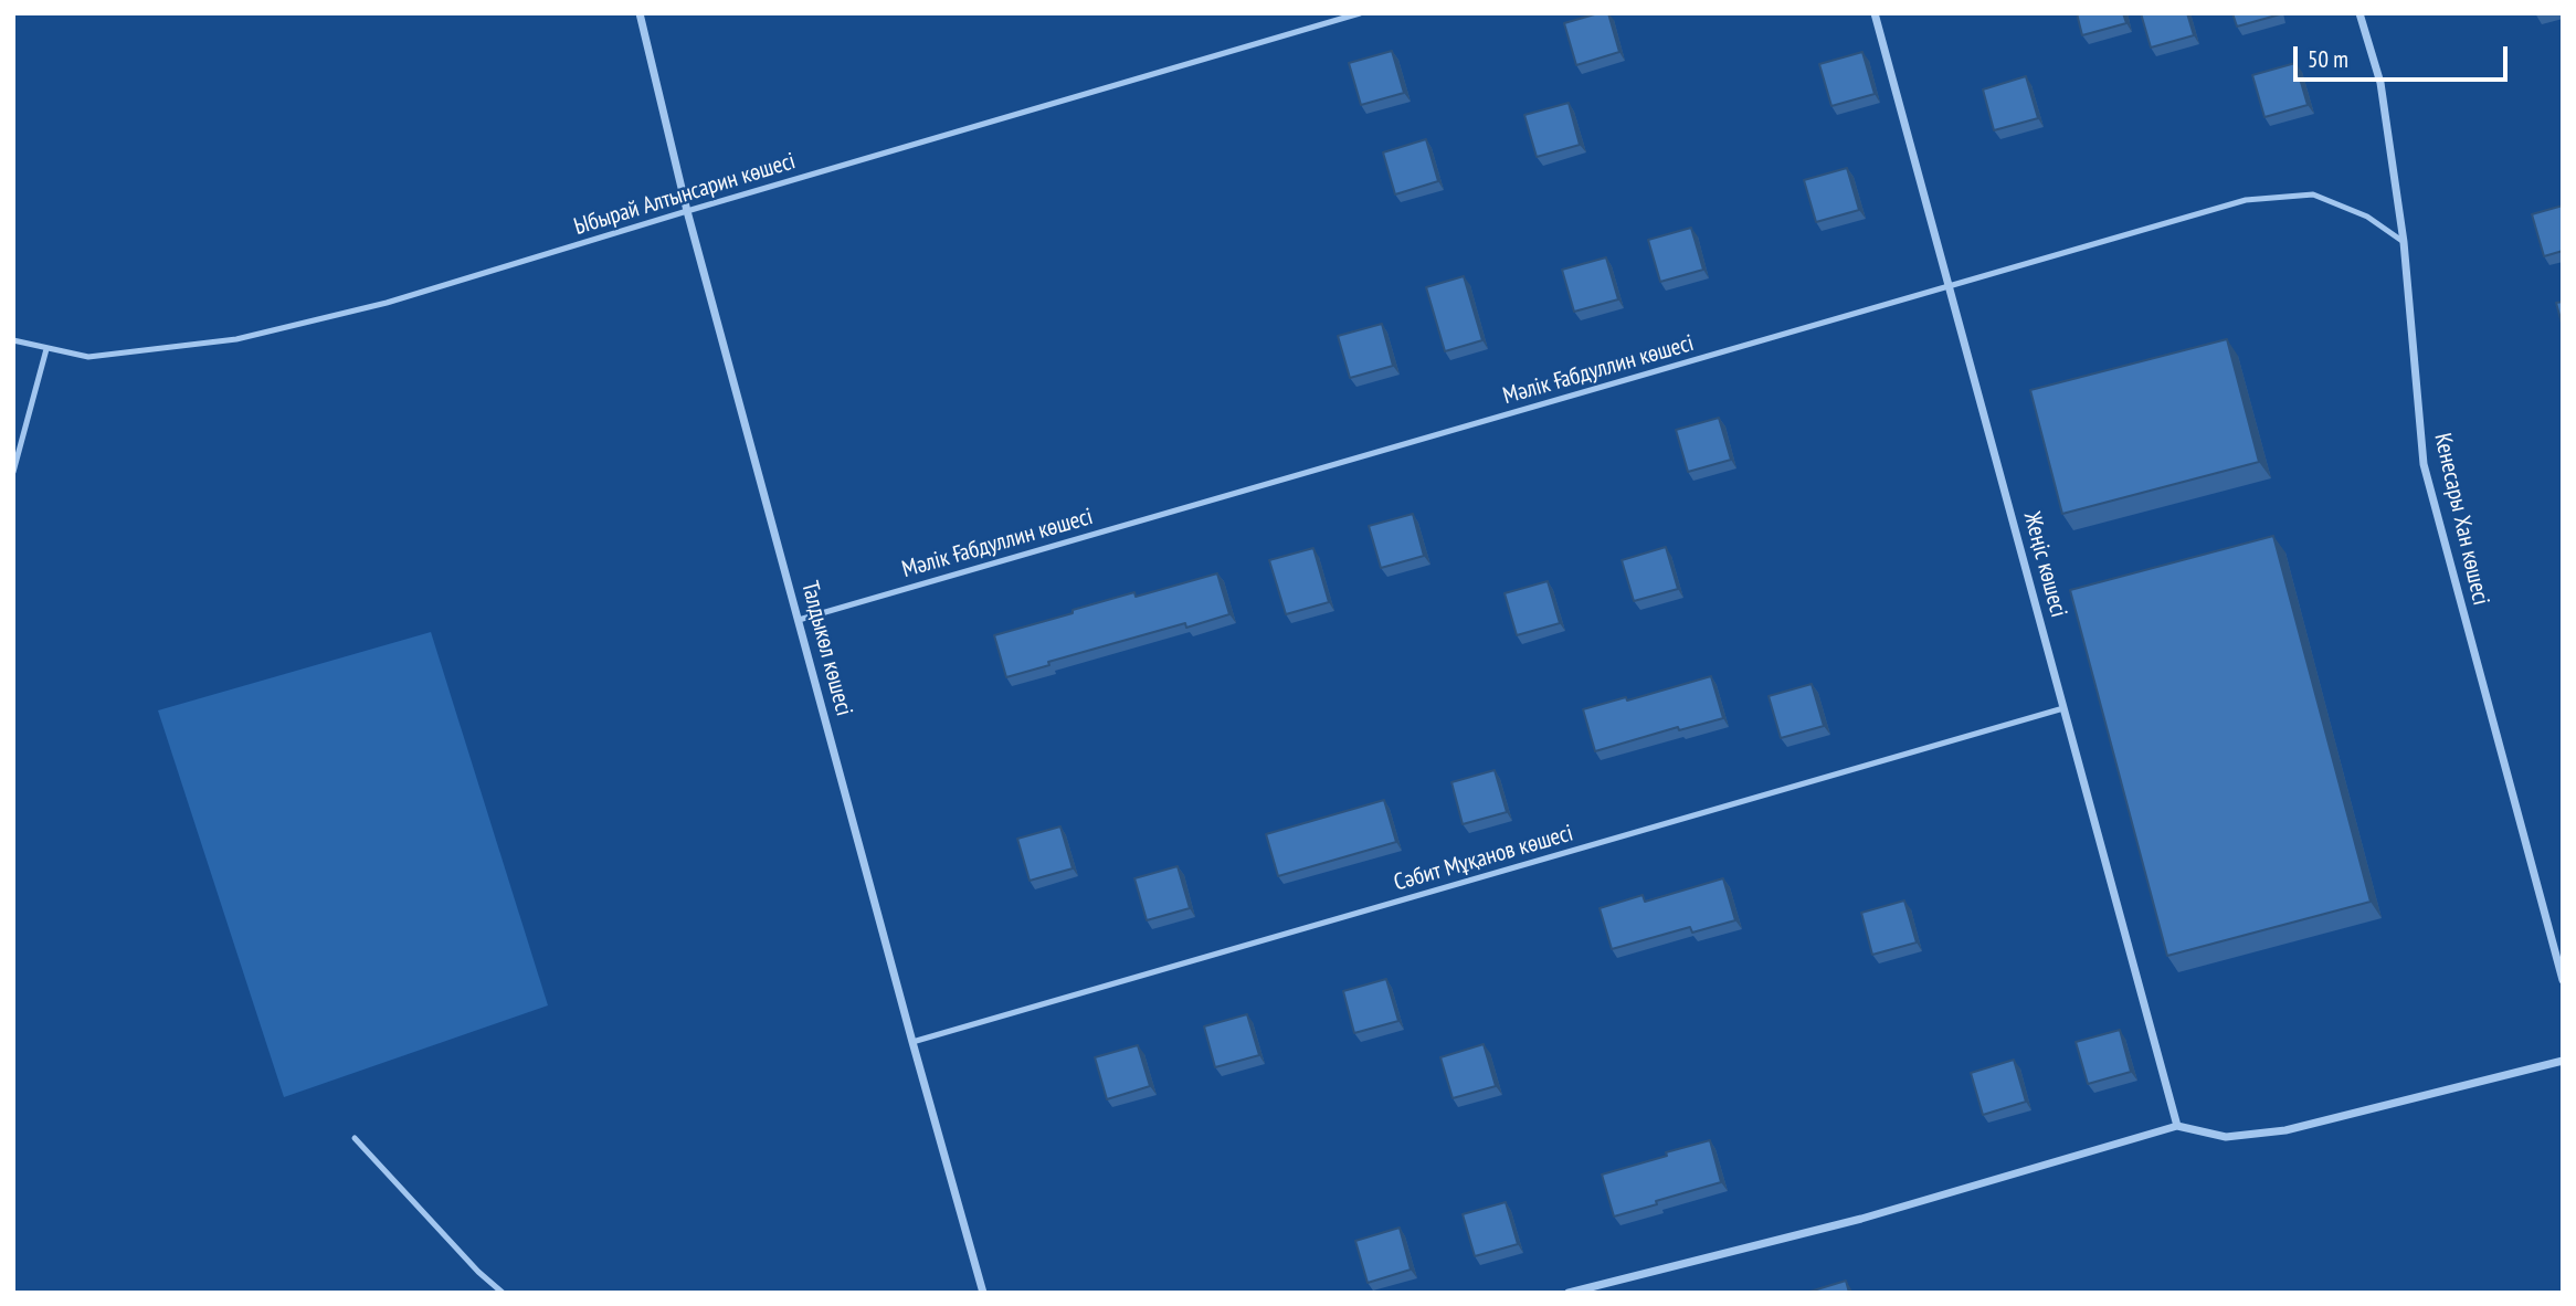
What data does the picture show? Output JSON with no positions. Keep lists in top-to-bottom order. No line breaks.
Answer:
{"streets":{"street":["Кенесары Хан көшесі","Жеңіс көшесі","Талдыкөл көшесі"],"lane":["Ыбырай Алтынсарин көшесі","Мәлік Ғабдуллин көшесі","Сәбит Мұқанов көшесі"]},"crossings":[["Ыбырай Алтынсарин көшесі","Талдыкөл көшесі"],["Мәлік Ғабдуллин көшесі","Кенесары Хан көшесі"],["Мәлік Ғабдуллин көшесі","Жеңіс көшесі"],["Мәлік Ғабдуллин көшесі","Талдыкөл көшесі"],["Жеңіс көшесі","Сәбит Мұқанов көшесі"],["Талдыкөл көшесі","Сәбит Мұқанов көшесі"]],"scale_bar":"50 m"}
